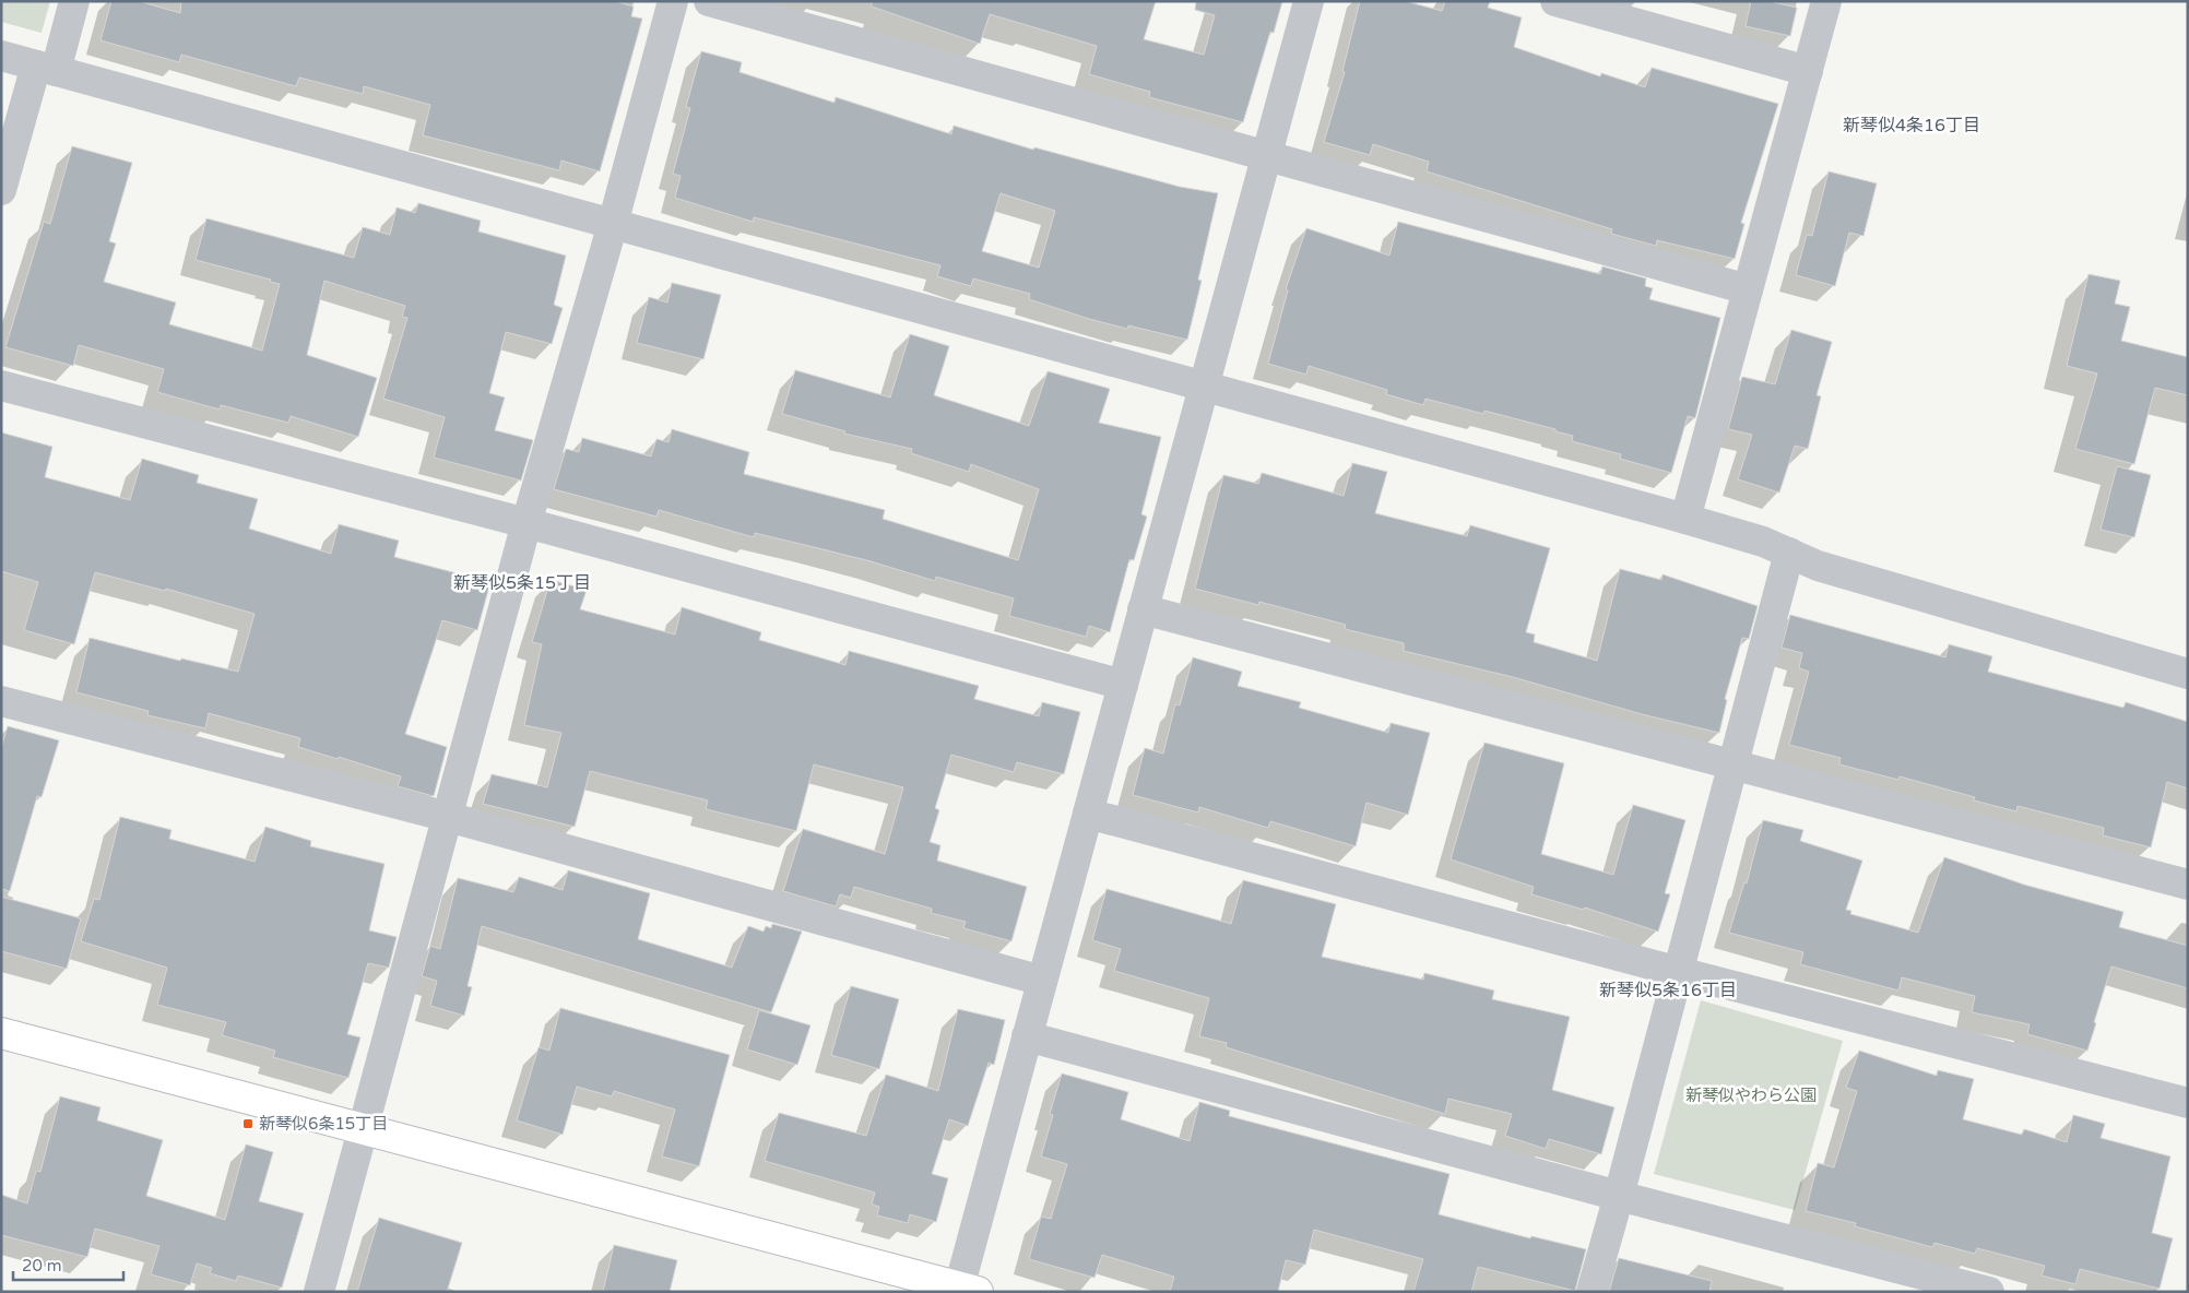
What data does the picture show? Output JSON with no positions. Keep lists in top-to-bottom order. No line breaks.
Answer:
{"districts":["新琴似4条16丁目","新琴似5条15丁目","新琴似5条16丁目"],"parks":["新琴似やわら公園"],"places":{"transit":["新琴似6条15丁目"]},"scale_bar":"20 m"}
